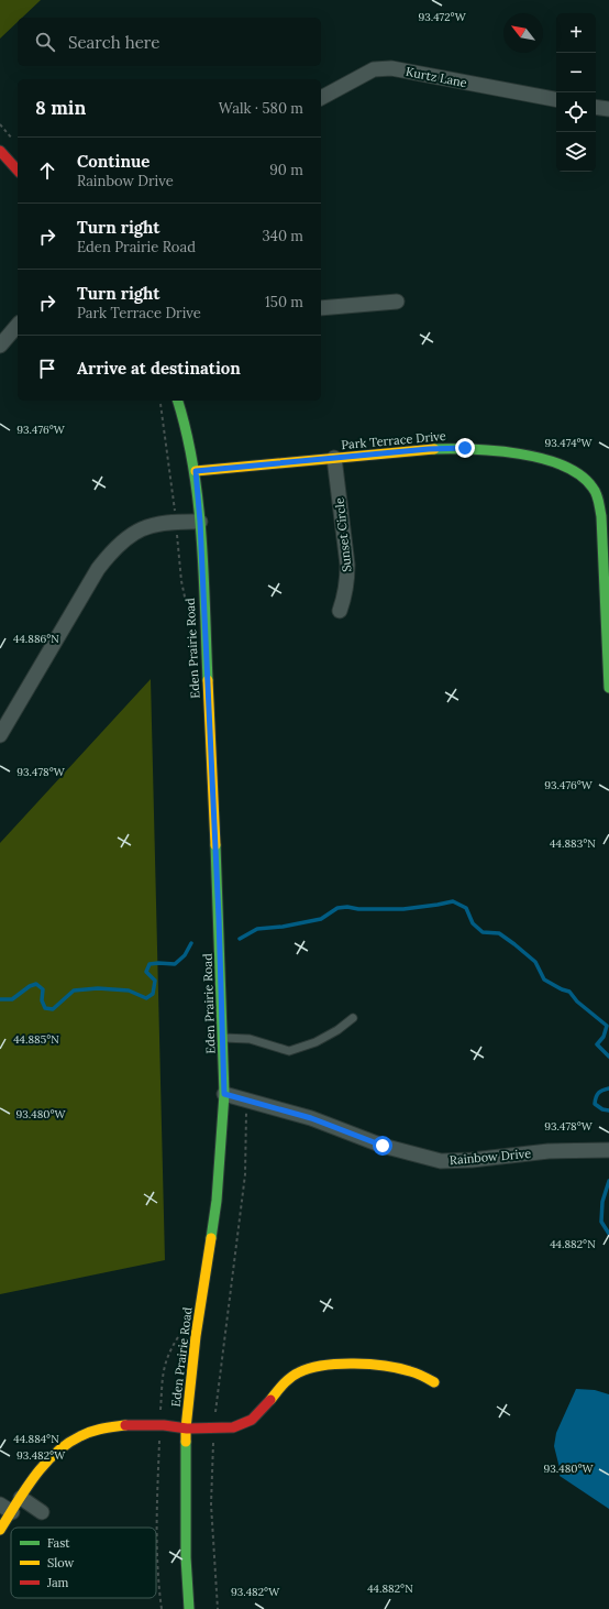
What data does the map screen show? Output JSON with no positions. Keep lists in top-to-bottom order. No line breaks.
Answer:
{"streets":{"main road":["Park Terrace Drive","Eden Prairie Road"],"street":["Kurtz Lane","Sunset Circle","Rainbow Drive"]},"crossings":[["Park Terrace Drive","Sunset Circle"],["Park Terrace Drive","Eden Prairie Road"],["Eden Prairie Road","Rainbow Drive"]],"legend":["Fast","Slow","Jam"],"north":"top left","page":{"map_buttons":["+","−"],"search":"Search here","heading":["8 min","Walk · 580 m"],"list":[["Continue","Rainbow Drive","90 m"],["Turn right","Eden Prairie Road","340 m"],["Turn right","Park Terrace Drive","150 m"],"Arrive at destination"]},"coordinates":["93.472°W","93.476°W","93.474°W","44.886°N","93.478°W","44.883°N","44.885°N","93.480°W","44.882°N","44.884°N","93.482°W"]}
